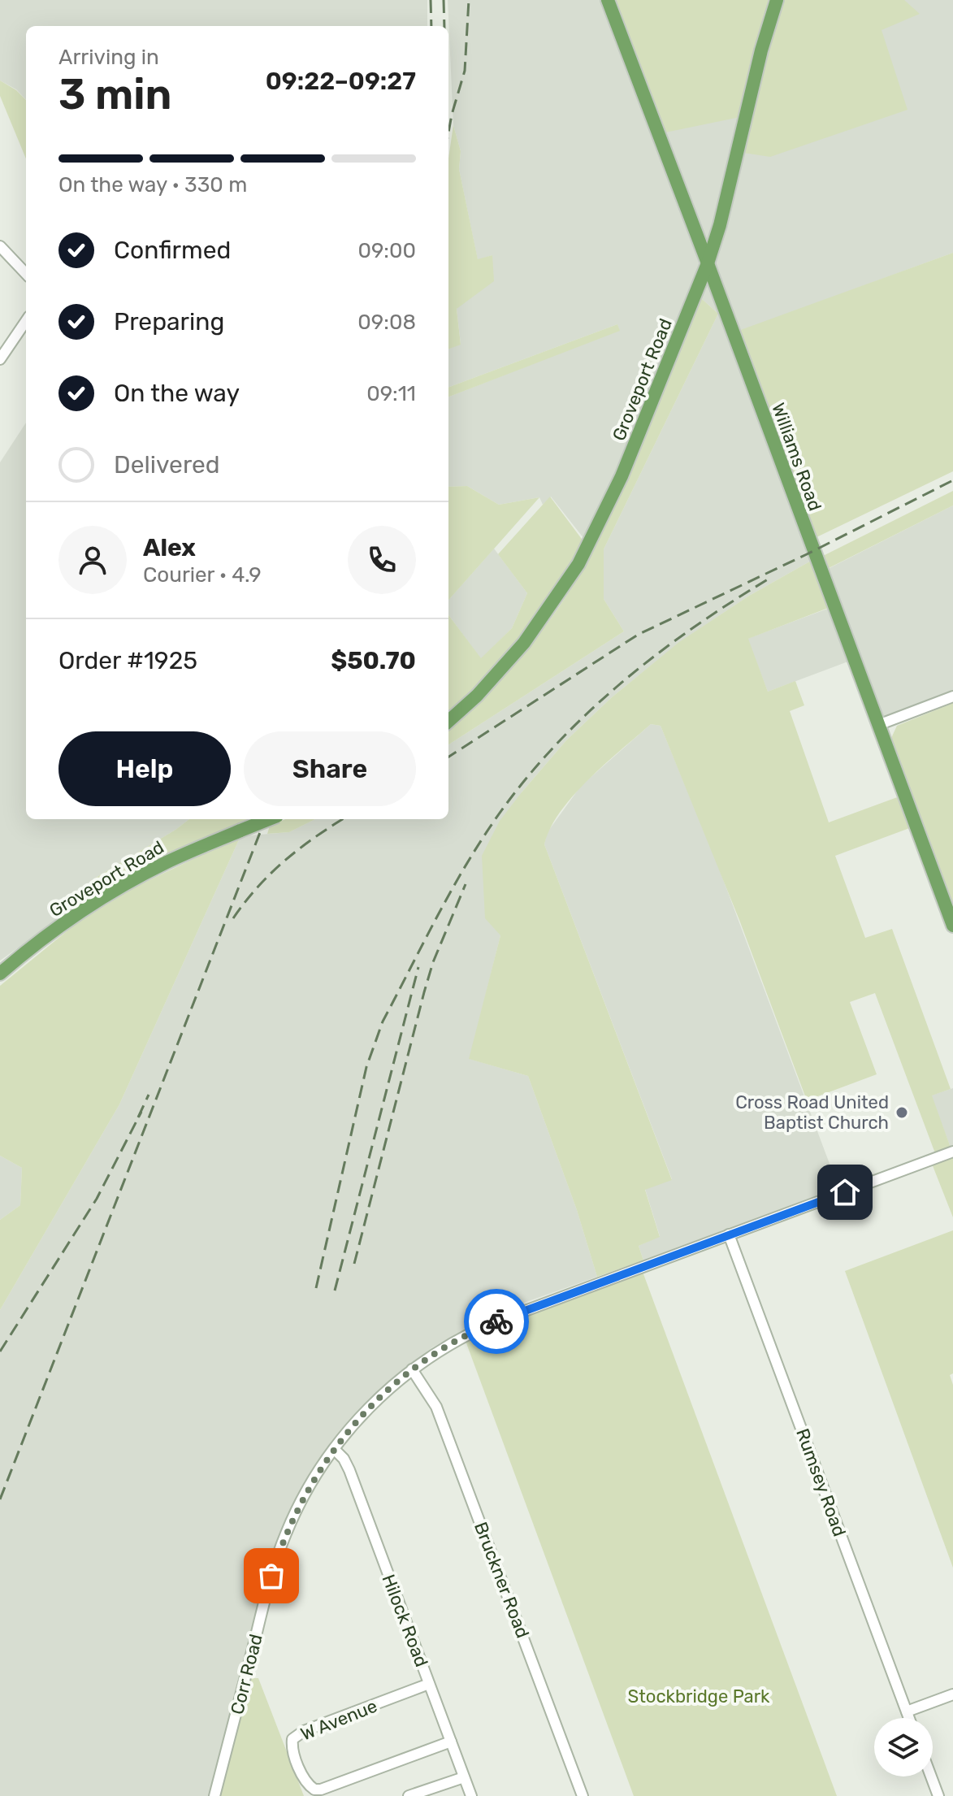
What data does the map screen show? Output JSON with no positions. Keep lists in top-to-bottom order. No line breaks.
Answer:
{"streets":{"main road":["Groveport Road","Williams Road"],"street":["Rumsey Road","Bruckner Road","Hilock Road","Corr Road","W Avenue"]},"crossings":[["Groveport Road","Williams Road"],["Rumsey Road","Corr Road"],["Bruckner Road","Corr Road"],["Hilock Road","Corr Road"],["Hilock Road","W Avenue"]],"parks":["Stockbridge Park"],"places":["Cross Road United Baptist Church"],"page":{"heading":["3 min","Arriving in","09:22–09:27"],"panel":["Alex","Courier · 4.9","Order #1925","$50.70"],"bar":"On the way · 330 m","list":[["Confirmed","09:00"],["Preparing","09:08"],["On the way","09:11"],"Delivered"],"buttons":["Help","Share"]}}
